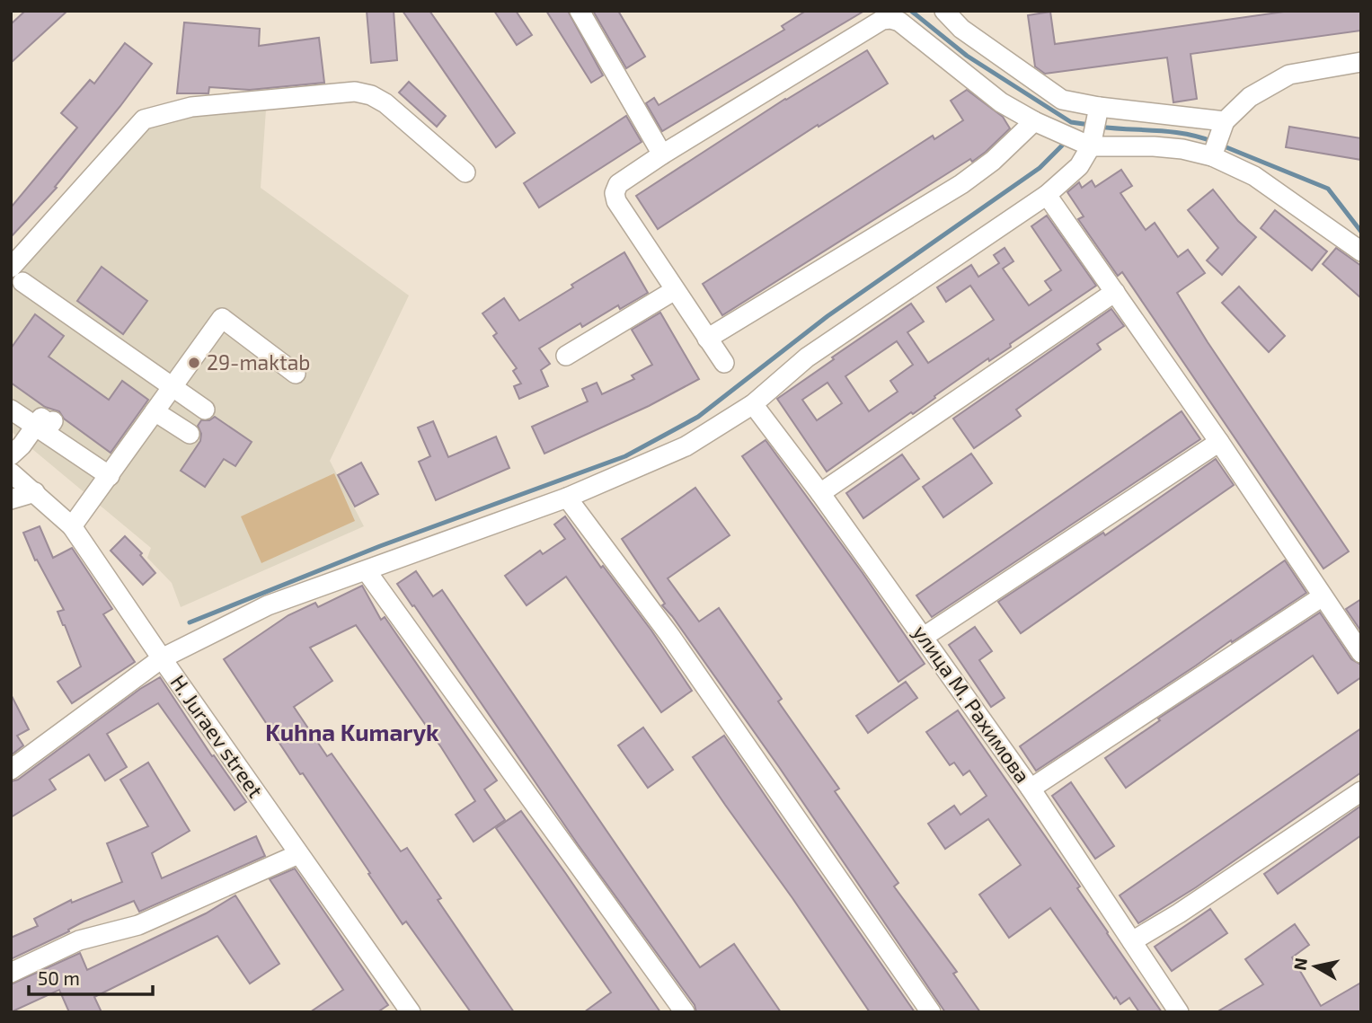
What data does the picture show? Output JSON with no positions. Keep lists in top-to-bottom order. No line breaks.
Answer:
{"streets":{"street":["улица М. Рахимова","H. Juraev street"]},"districts":["Kuhna Kumaryk"],"places":["29-maktab"],"scale_bar":"50 m","north":"left"}
